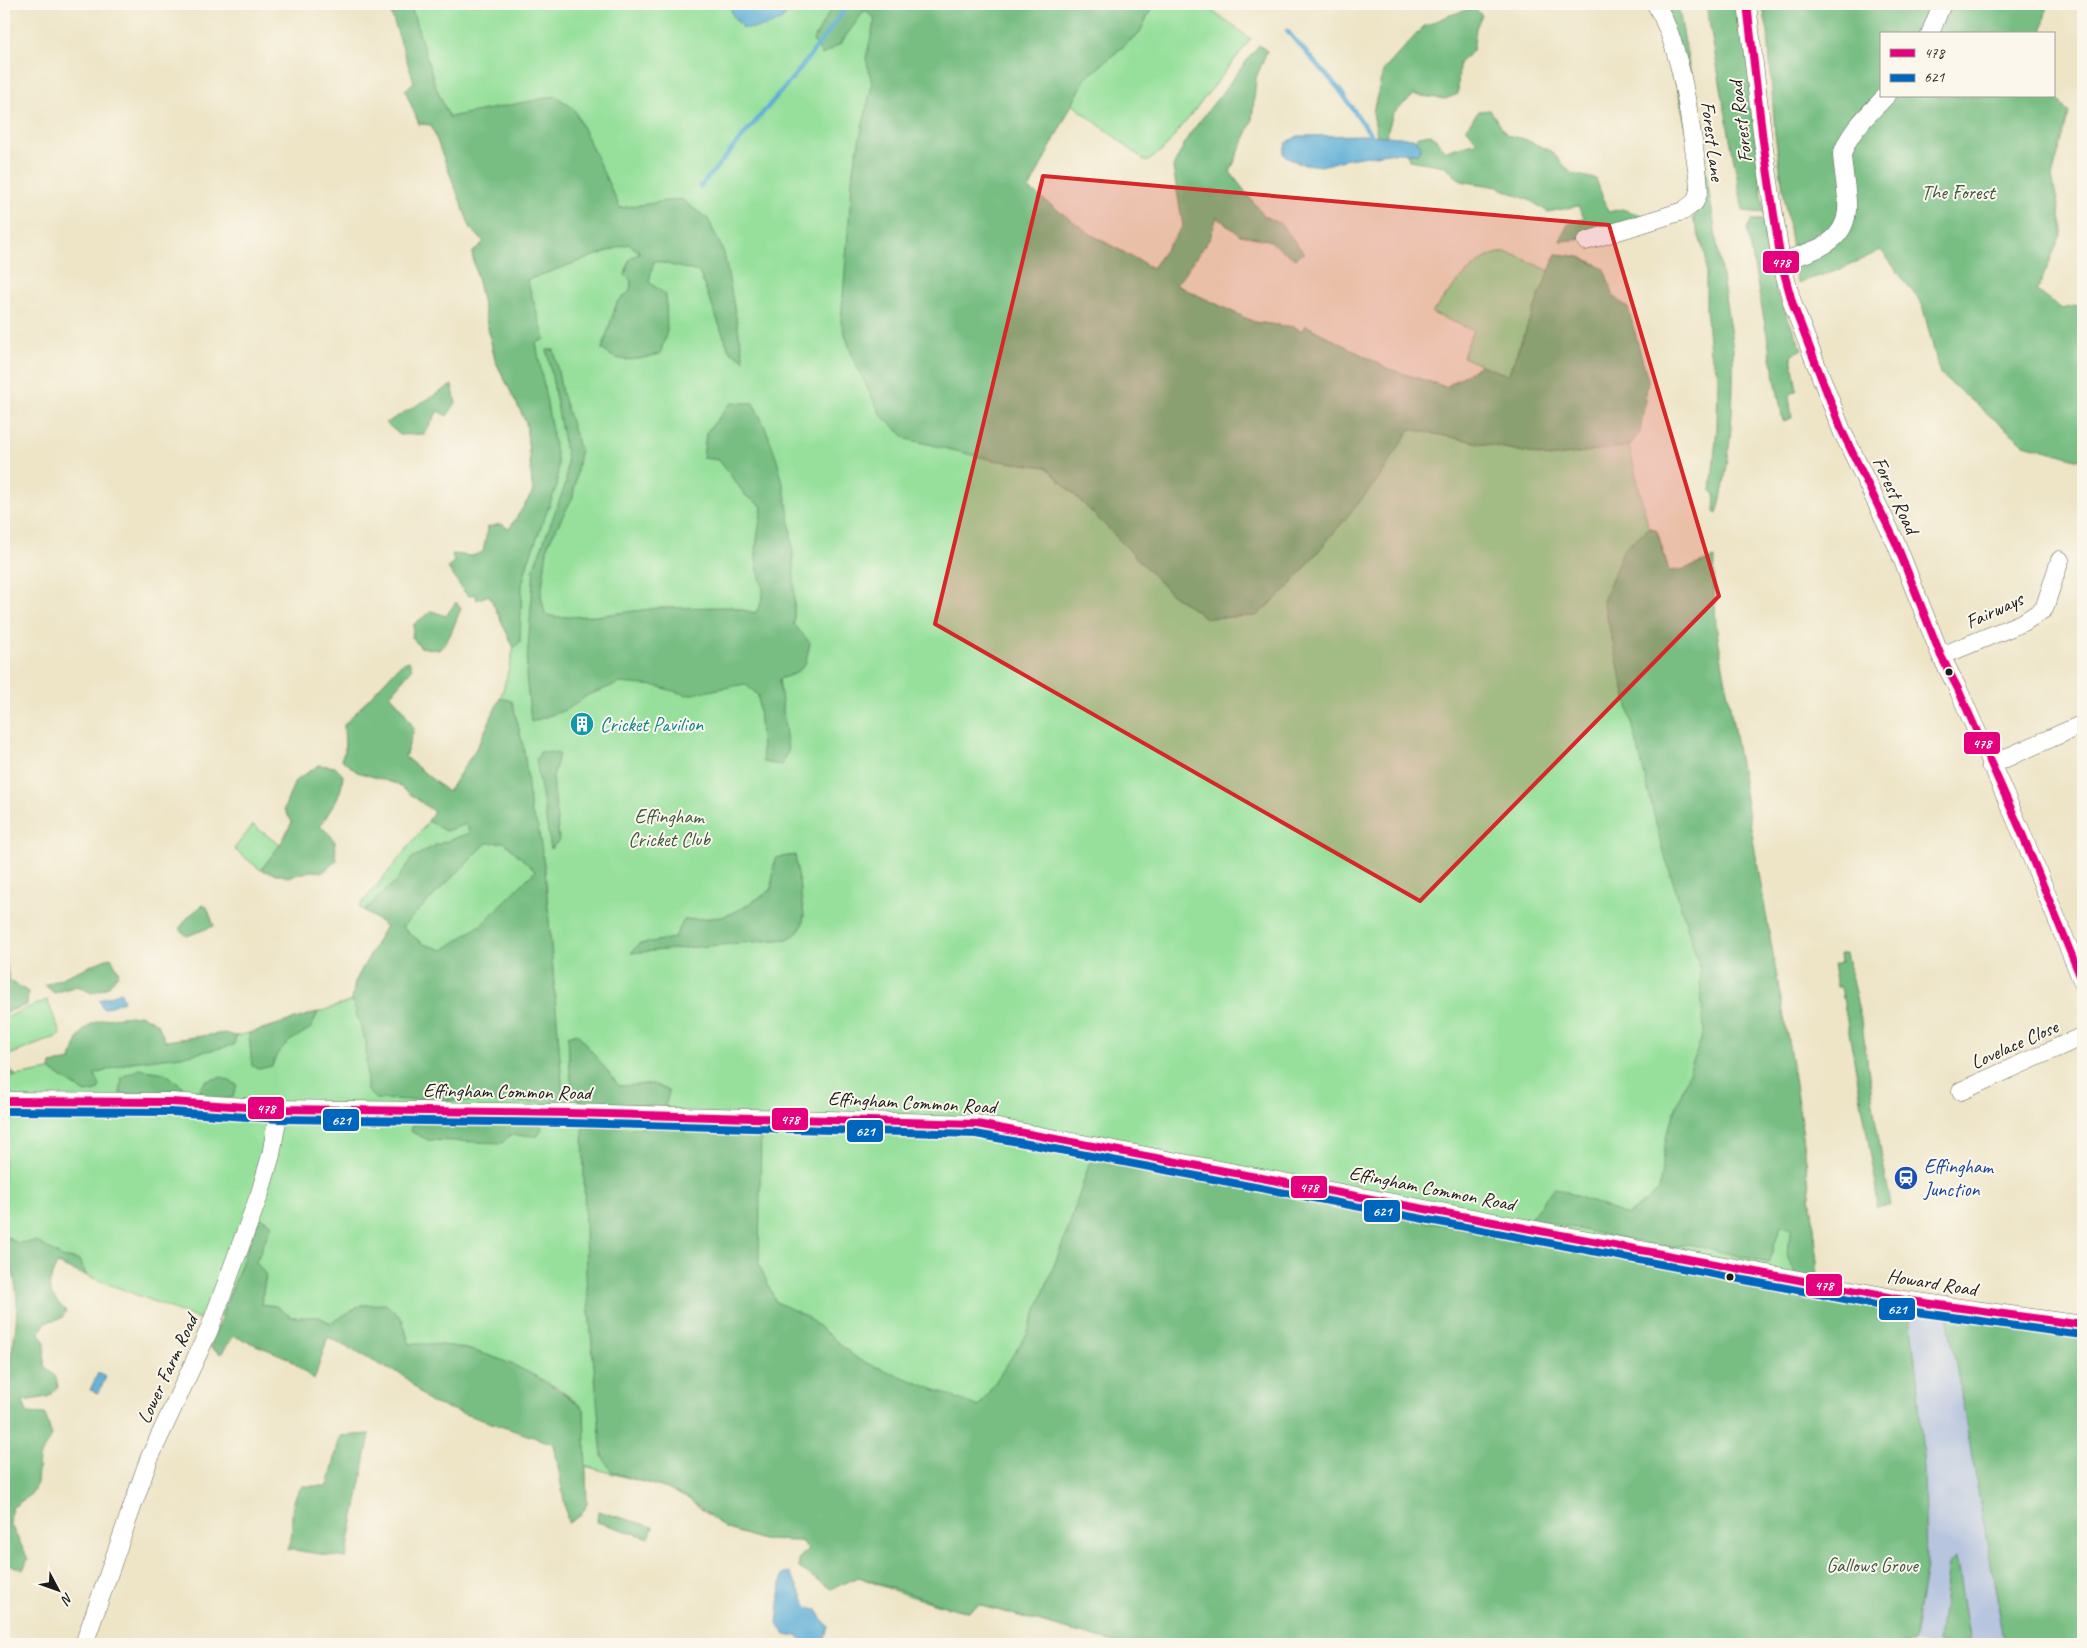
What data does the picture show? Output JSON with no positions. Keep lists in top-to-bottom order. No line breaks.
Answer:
{"streets":{"street":["Forest Road","Forest Lane","Fairways","Lovelace Close","Effingham Common Road","Howard Road","Lower Farm Road"]},"crossings":[["Forest Road","Fairways"],["Effingham Common Road","Howard Road"],["Effingham Common Road","Lower Farm Road"]],"parks":["The Forest","Effingham Cricket Club","Gallows Grove"],"places":{"building":["Cricket Pavilion"],"station":["Effingham Junction"]},"lines":["transit line 478","transit line 621"],"legend":["478","621"],"north":"bottom right"}
